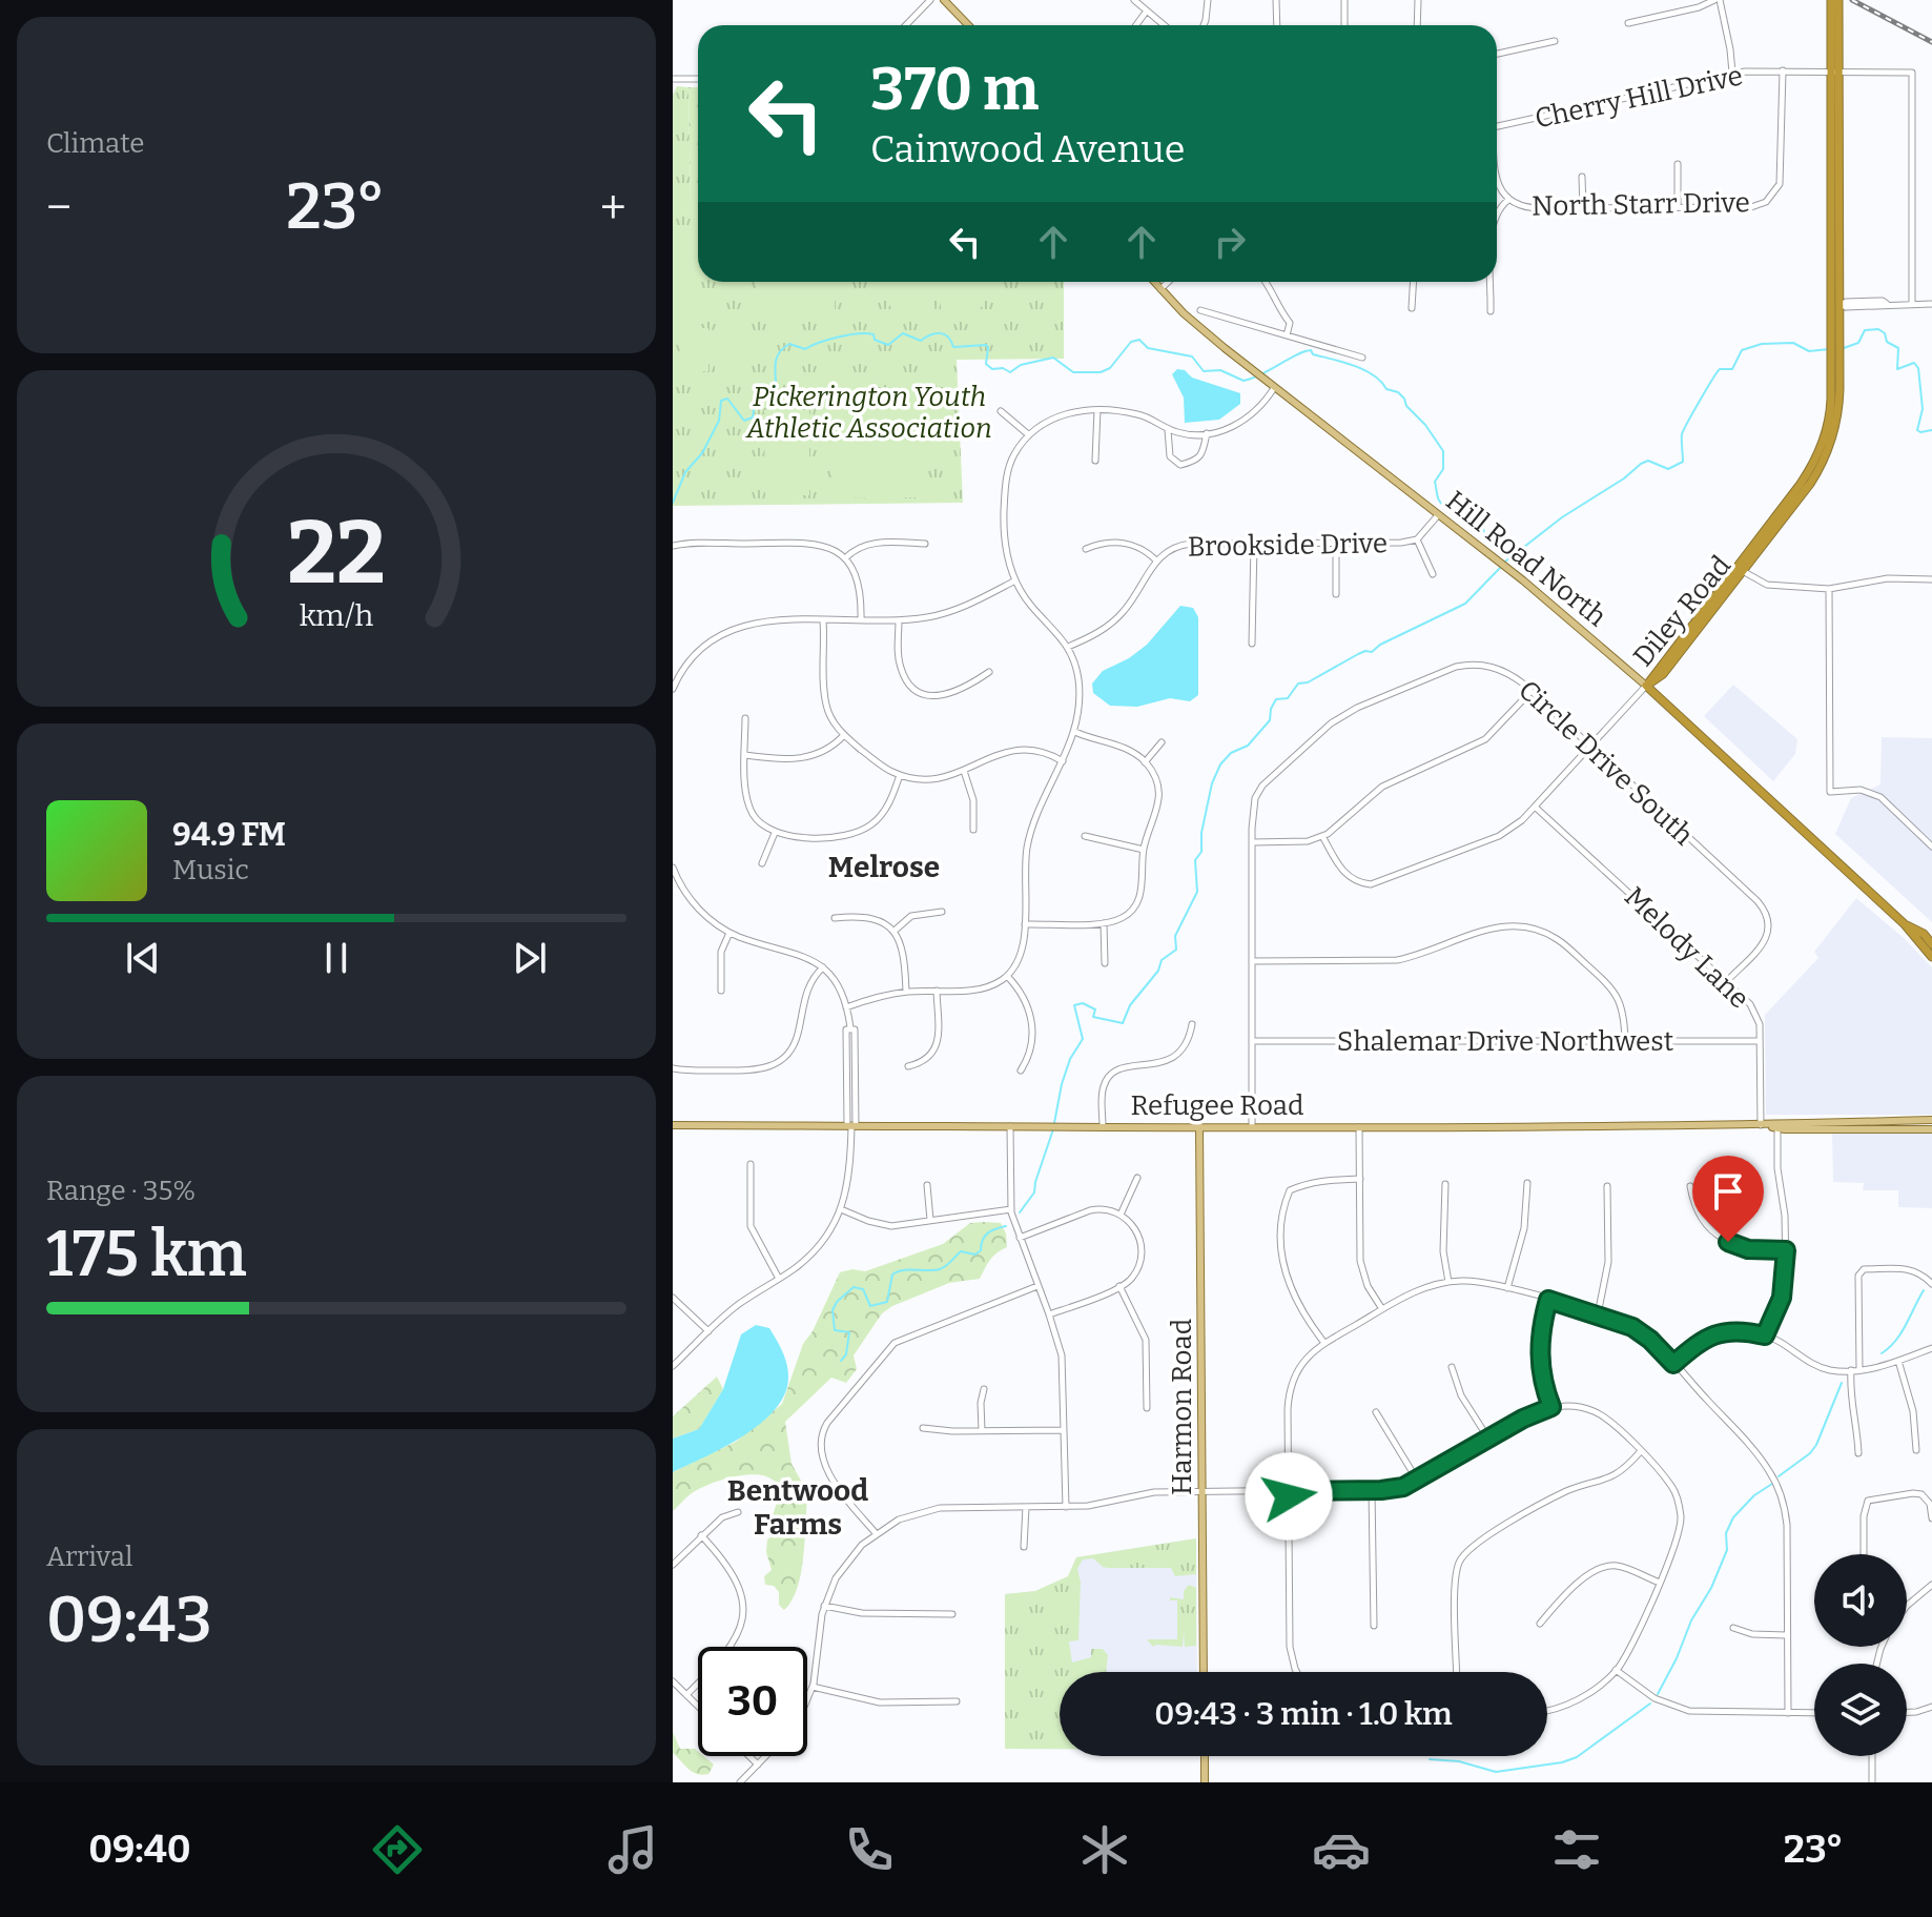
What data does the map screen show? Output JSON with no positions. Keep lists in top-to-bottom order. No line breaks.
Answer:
{"streets":{"highway":["Hill Road North","Diley Road"],"main road":["Refugee Road","Harmon Road"],"street":["Cherry Hill Drive","North Starr Drive","Brookside Drive","Circle Drive South","Melody Lane","Shalemar Drive Northwest"]},"crossings":[["Cherry Hill Drive","North Starr Drive"],["Cherry Hill Drive","Diley Road"],["Brookside Drive","Hill Road North"],["Hill Road North","Diley Road"],["Circle Drive South","Melody Lane"],["Circle Drive South","Shalemar Drive Northwest"],["Circle Drive South","Refugee Road"],["Melody Lane","Shalemar Drive Northwest"],["Melody Lane","Refugee Road"],["Refugee Road","Harmon Road"]],"districts":["Melrose","Bentwood Farms"],"parks":["Pickerington Youth Athletic Association"],"page":{"tile":["Climate",["Range · 35%","175 km"],["Arrival","09:43"]],"turn":["370 m","Cainwood Avenue"],"heat":["−","23°","+"],"song":["94.9 FM","Music"],"limit":"30","trip":"09:43 · 3 min · 1.0 km","tabs":["09:40","23°"],"gauge":["22","km/h"]}}
